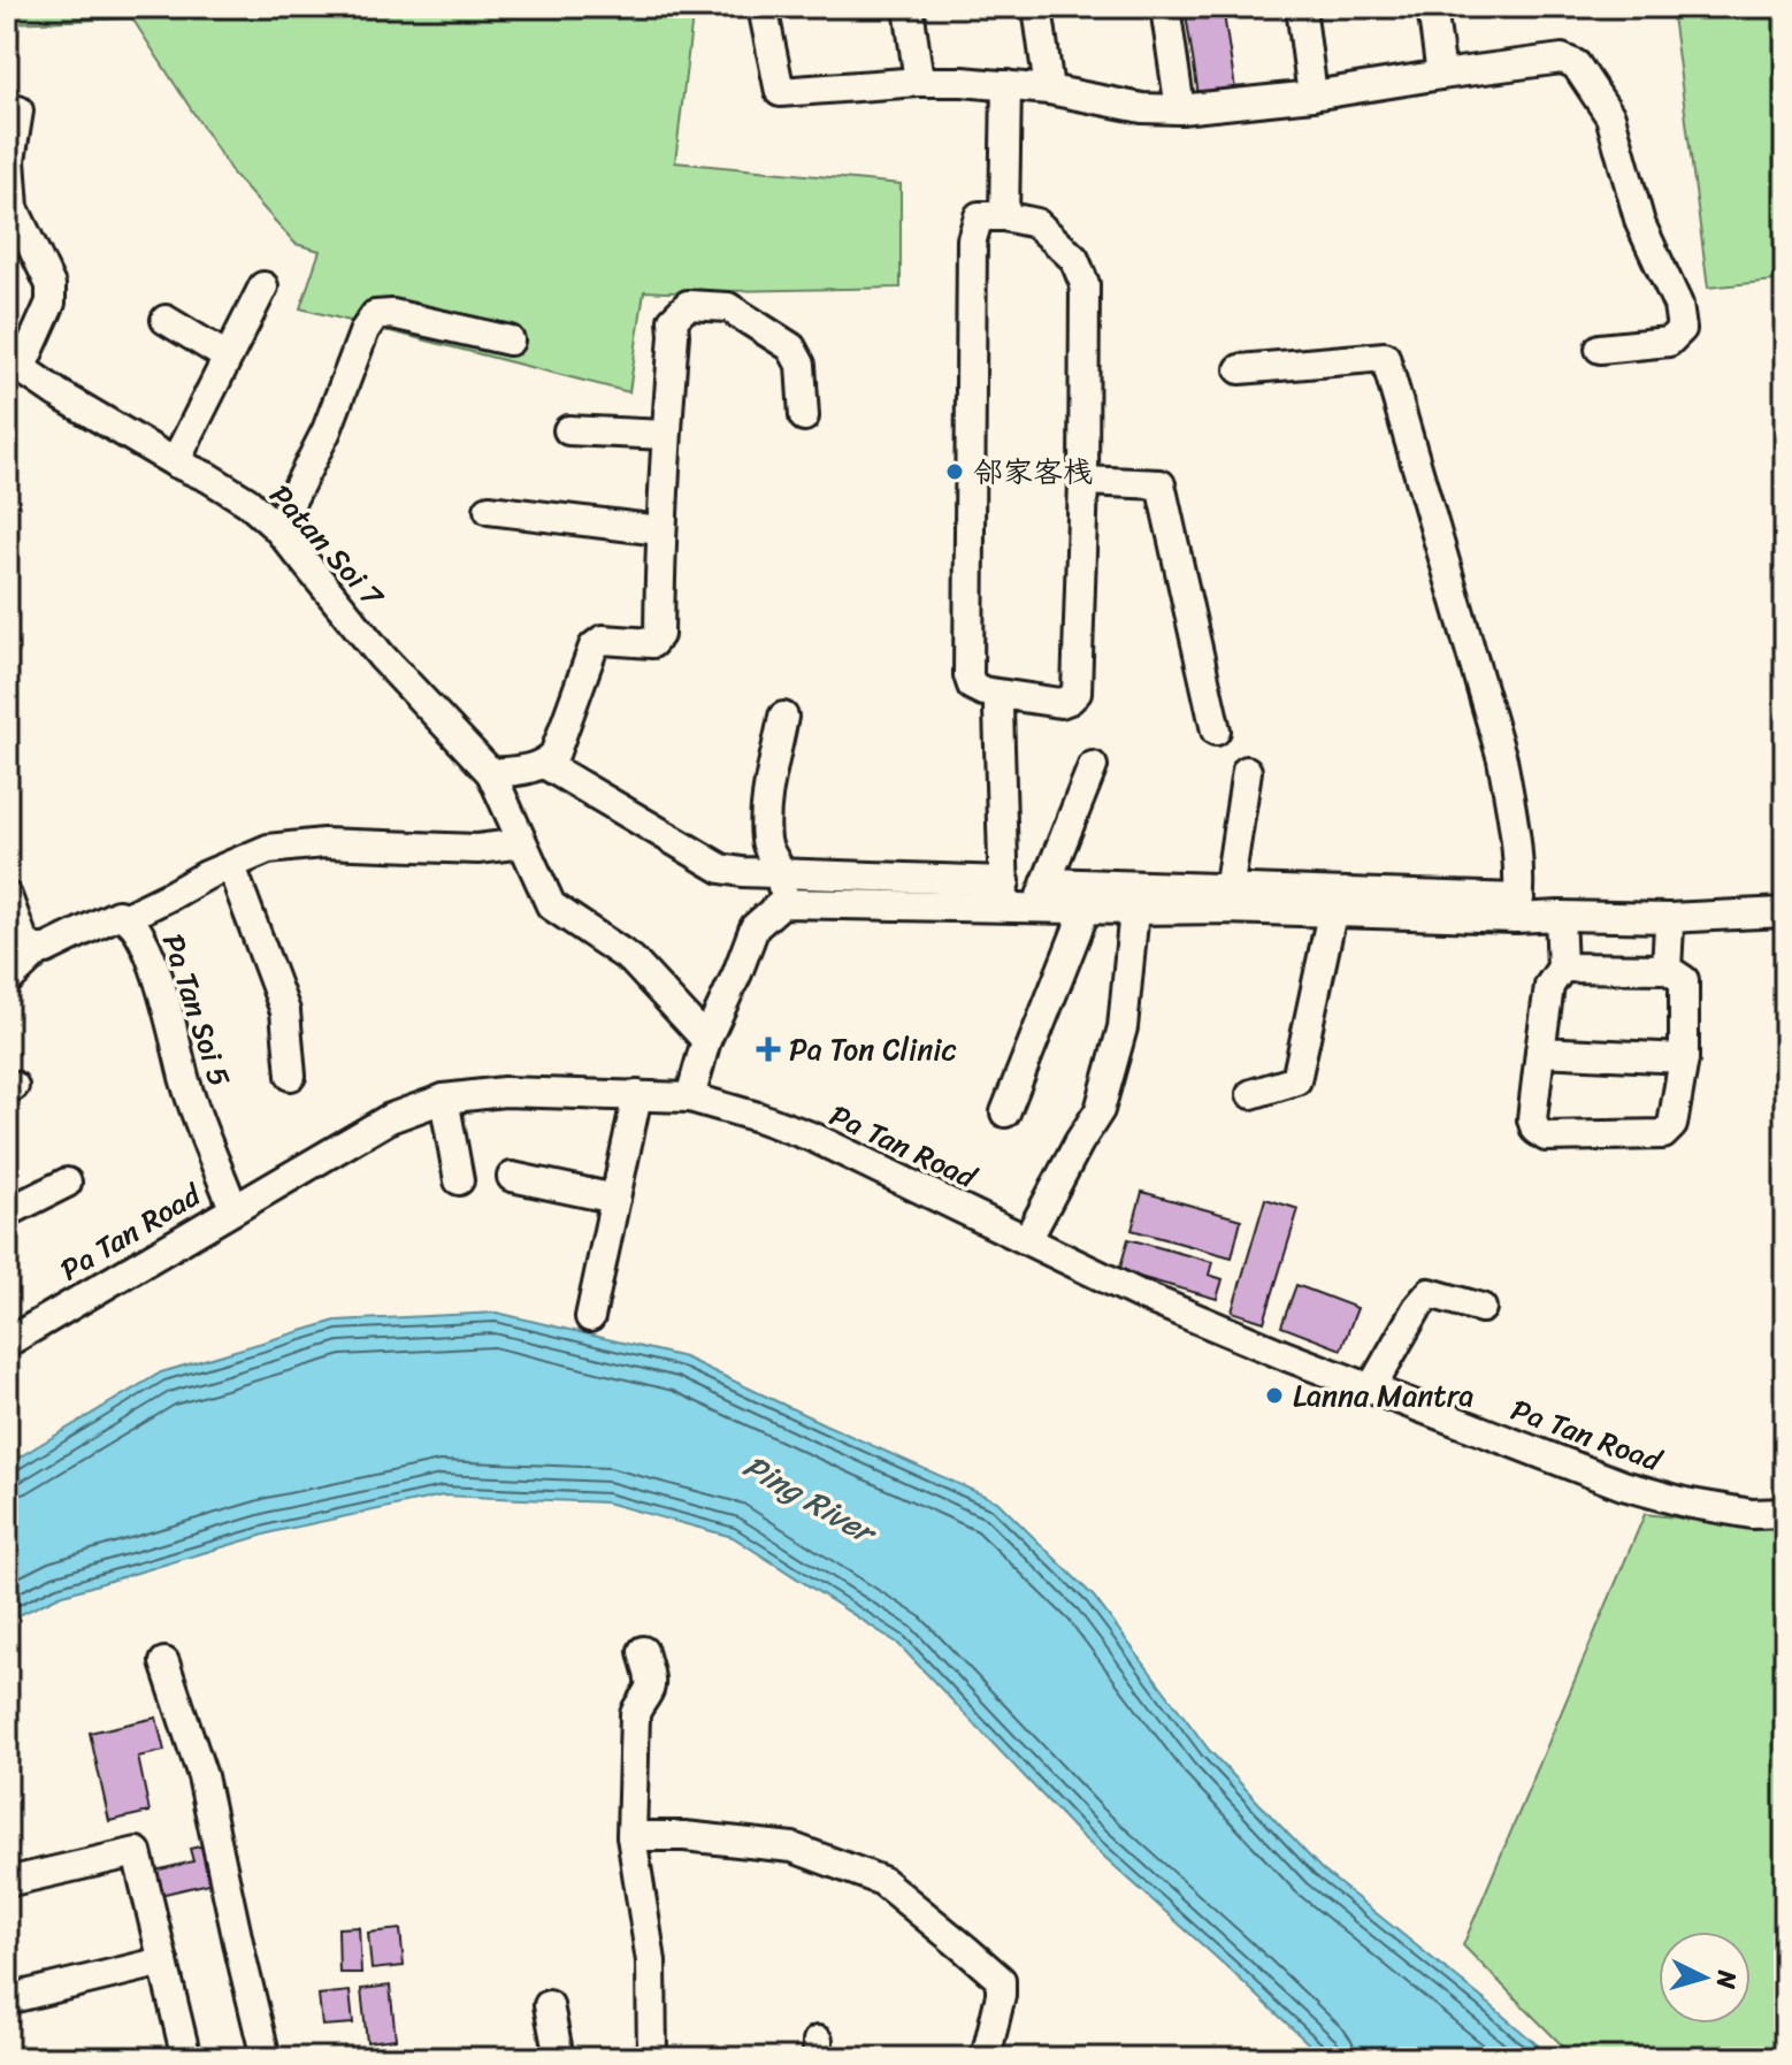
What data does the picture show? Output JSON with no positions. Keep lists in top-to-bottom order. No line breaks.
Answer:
{"streets":{"street":["Patan Soi 7","Pa Tan Soi 5","Pa Tan Road"]},"crossings":[["Pa Tan Soi 5","Pa Tan Road"]],"water":["Ping River"],"places":{"other":["邻家客栈","Lanna Mantra"],"health":["Pa Ton Clinic"]},"north":"right"}
